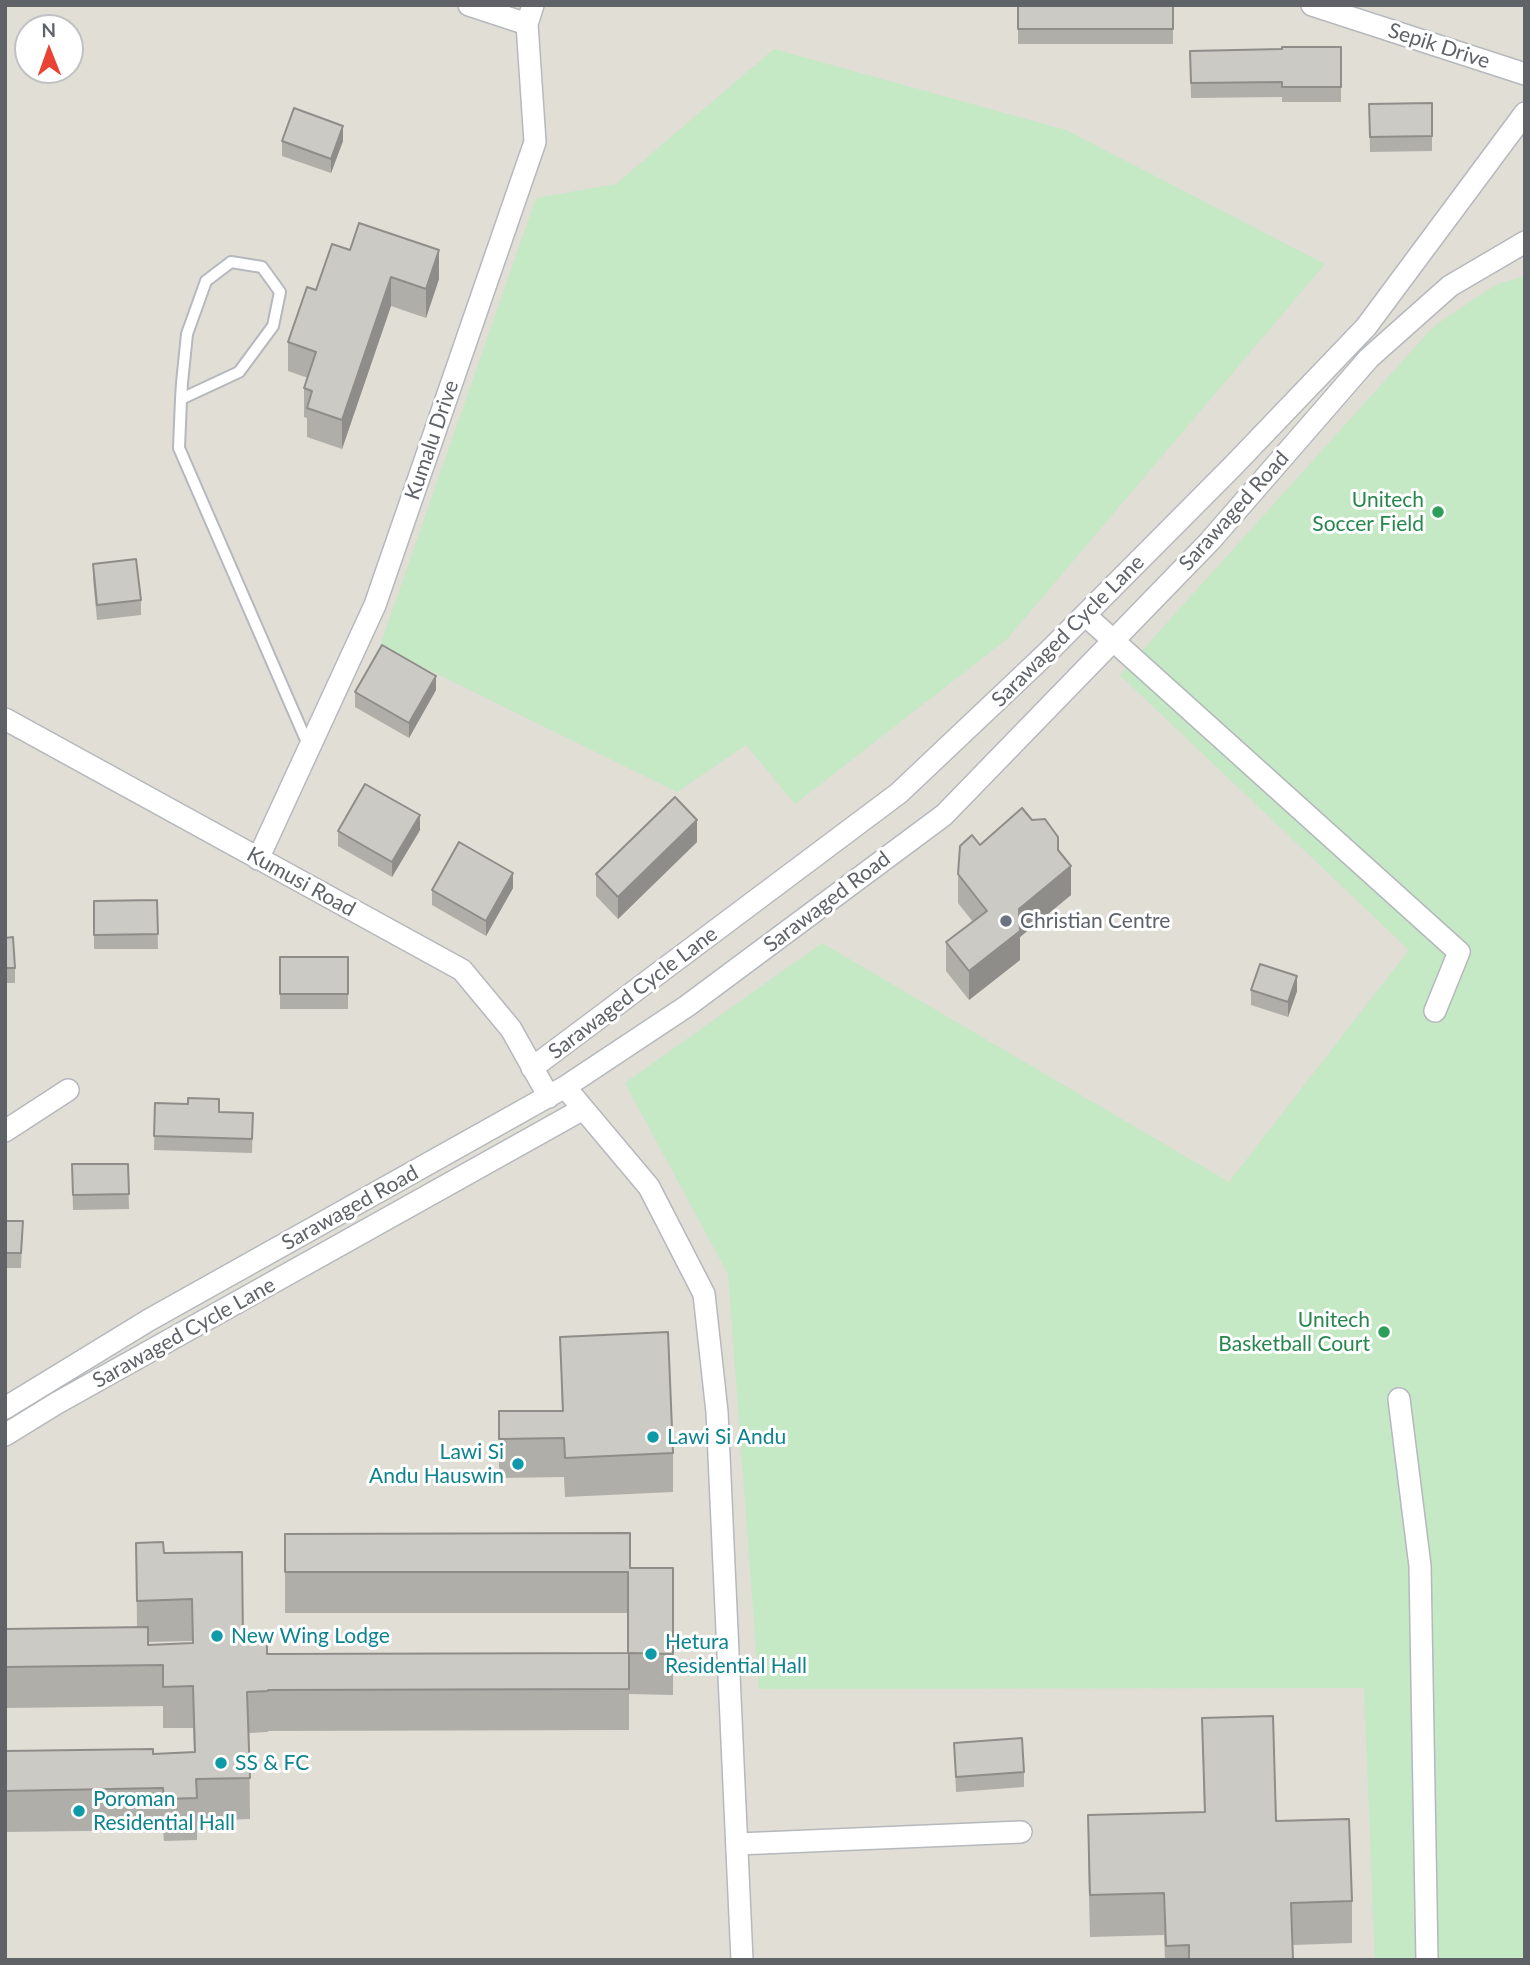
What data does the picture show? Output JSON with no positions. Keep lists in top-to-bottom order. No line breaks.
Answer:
{"streets":{"street":["Kumalu Drive","Sarawaged Road","Sarawaged Cycle Lane","Kumusi Road"]},"crossings":[["Kumalu Drive","Kumusi Road"],["Sarawaged Road","Kumusi Road"],["Sarawaged Cycle Lane","Kumusi Road"]],"places":["Unitech Soccer Field","Christian Centre","Unitech Basketball Court","Lawi Si Andu","Lawi Si Andu Hauswin","New Wing Lodge","Hetura Residential Hall","SS & FC","Poroman Residential Hall"],"north":"top"}
